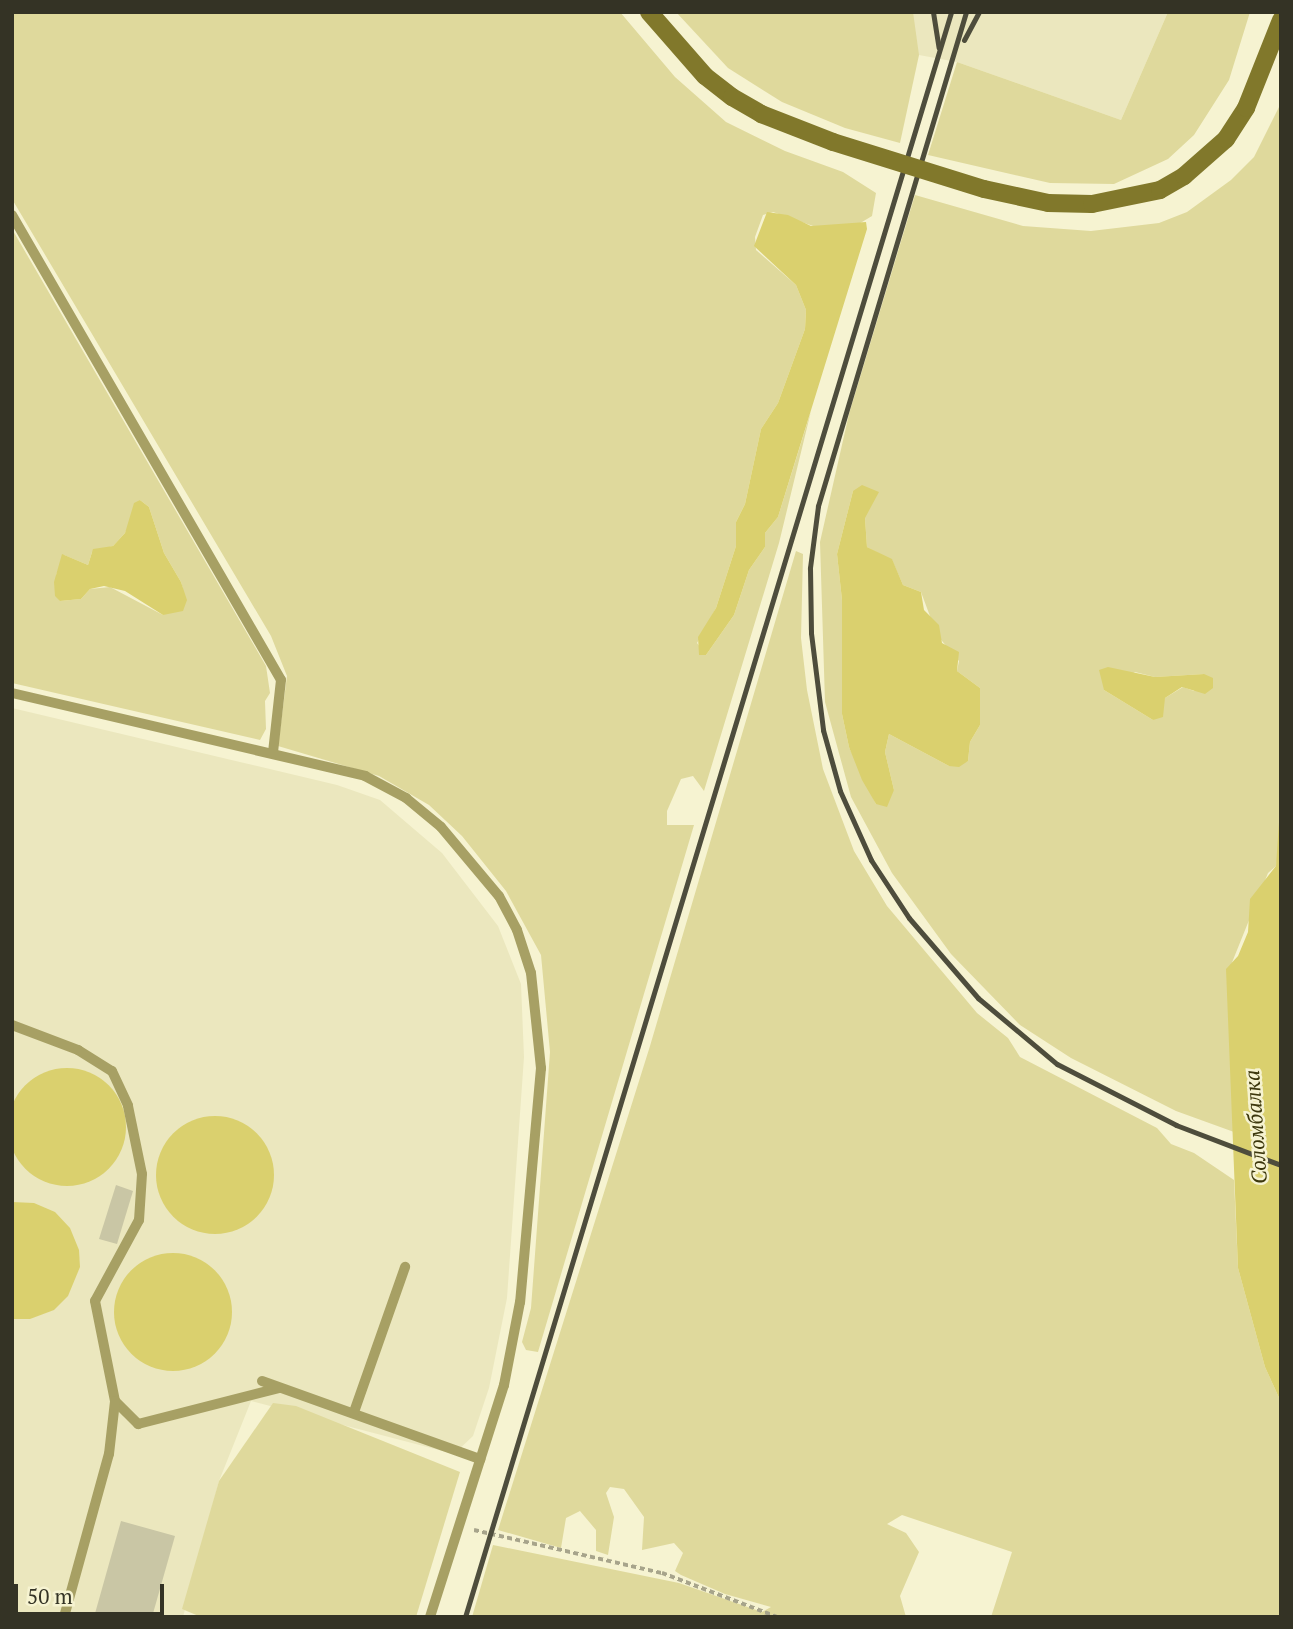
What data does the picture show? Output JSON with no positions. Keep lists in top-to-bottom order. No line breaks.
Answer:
{"water":["Соломбалка"],"scale_bar":"50 m"}
